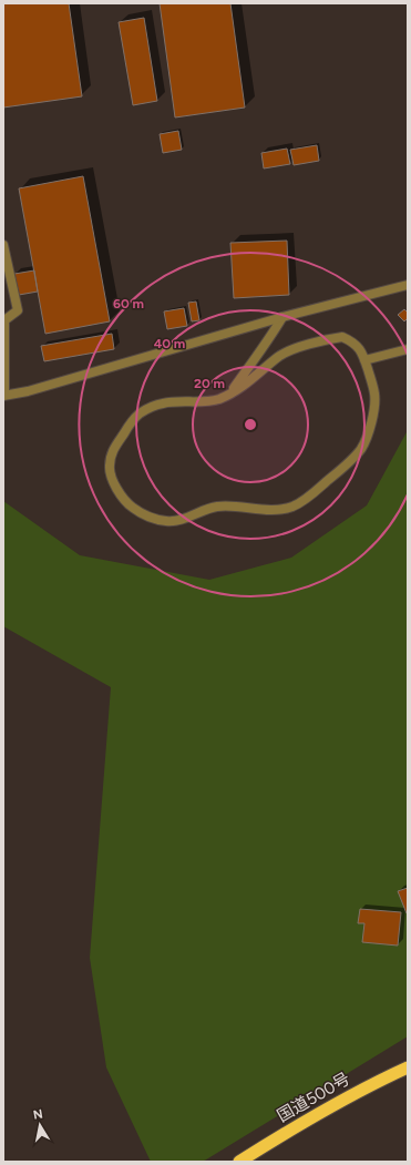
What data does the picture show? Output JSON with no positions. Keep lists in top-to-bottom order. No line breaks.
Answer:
{"streets":{"highway":["国道500号"]},"north":"top","rings":["60 m","40 m","20 m"]}
